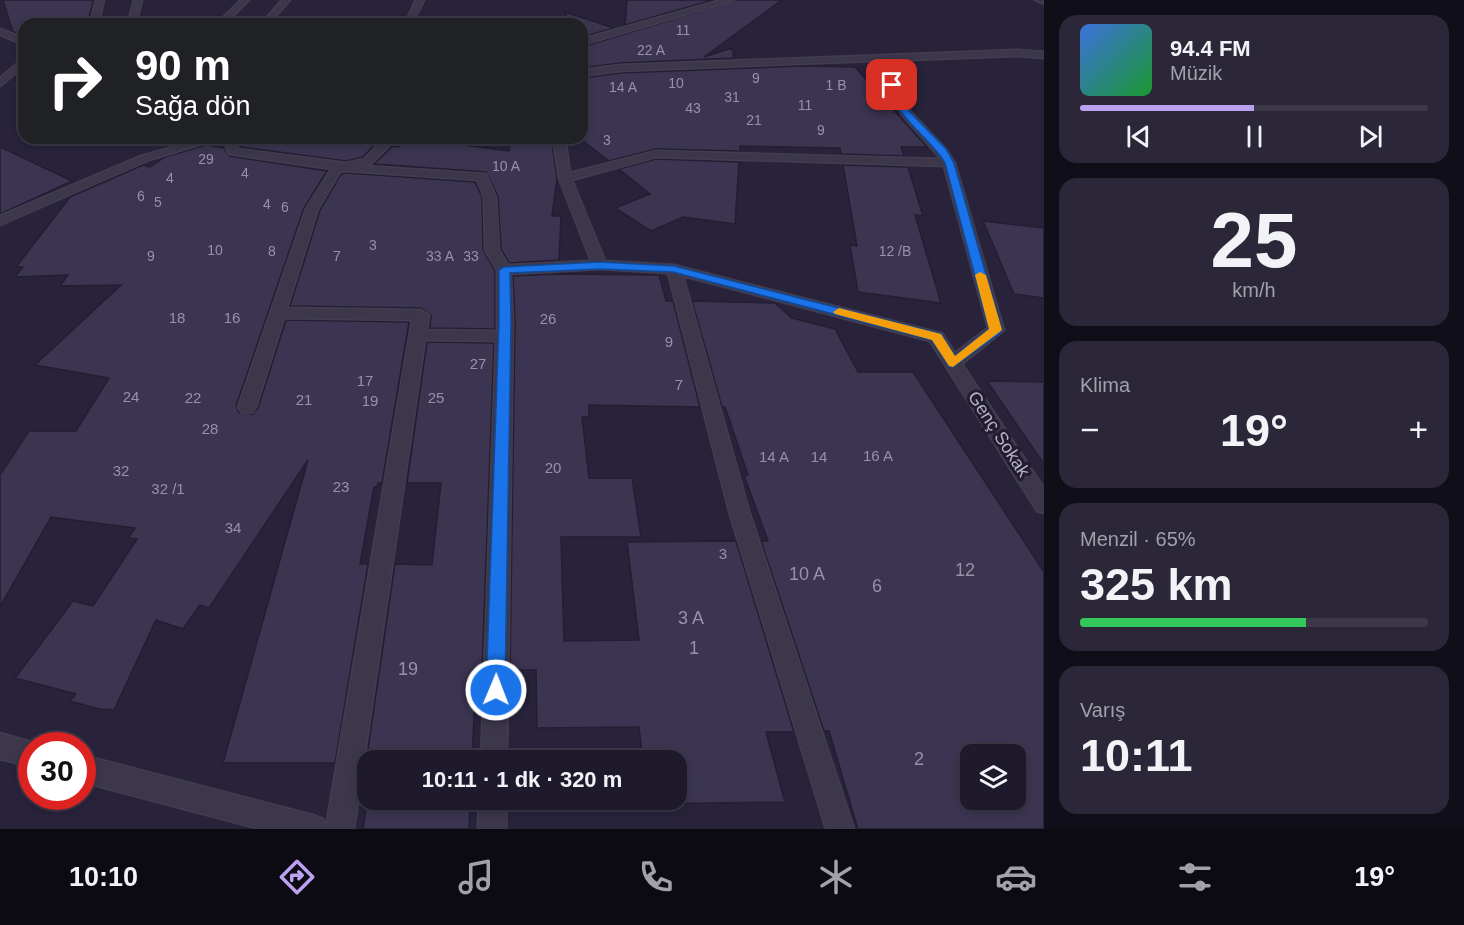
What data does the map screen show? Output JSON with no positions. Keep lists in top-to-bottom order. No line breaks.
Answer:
{"streets":{"street":["Genç Sokak"]},"house_numbers":["11","22 A","9","10","1 B","14 A","31","11","43","21","9","3","29","10 A","4","4","6","5","4","6","3","10","8","12 /B","9","7","33 A","33","18","16","26","9","27","17","7","24","22","25","21","19","28","16 A","14 A","14","20","32","23","32 /1","34","3","12","10 A","6","3 A","1","19","2"],"page":{"turn":["90 m","Sağa dön"],"song":["94.4 FM","Müzik"],"tile":[["25","km/h"],"Klima",["Menzil · 65%","325 km"],["Varış","10:11"]],"heat":["−","19°","+"],"limit":"30","trip":"10:11 · 1 dk · 320 m","tabs":["10:10","19°"]}}
